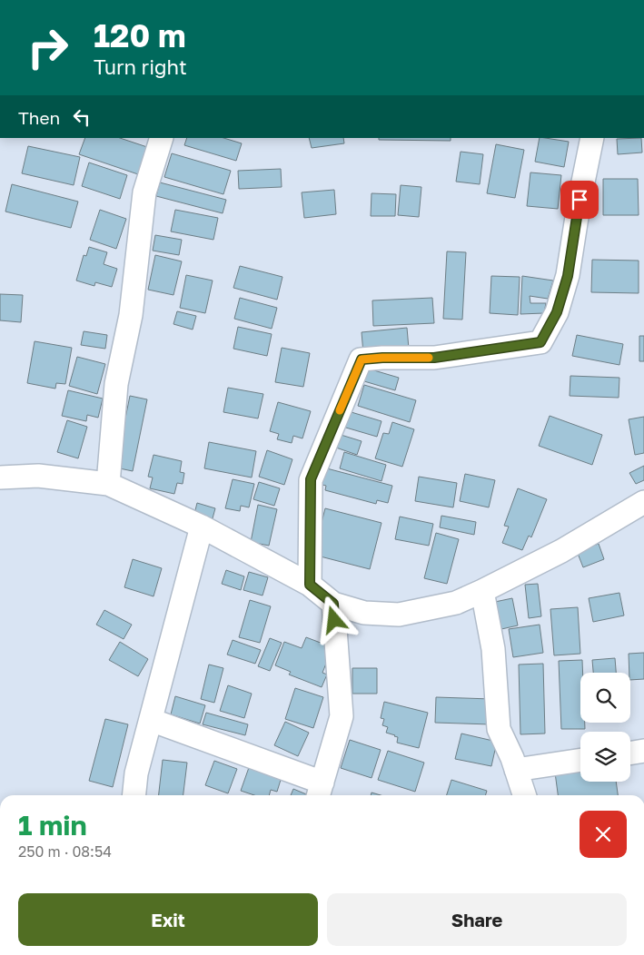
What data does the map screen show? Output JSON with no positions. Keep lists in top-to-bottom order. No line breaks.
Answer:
{"page":{"turn":["120 m","Turn right"],"then":"Then","heading":["1 min","250 m · 08:54"],"buttons":["Exit","Share"]}}
